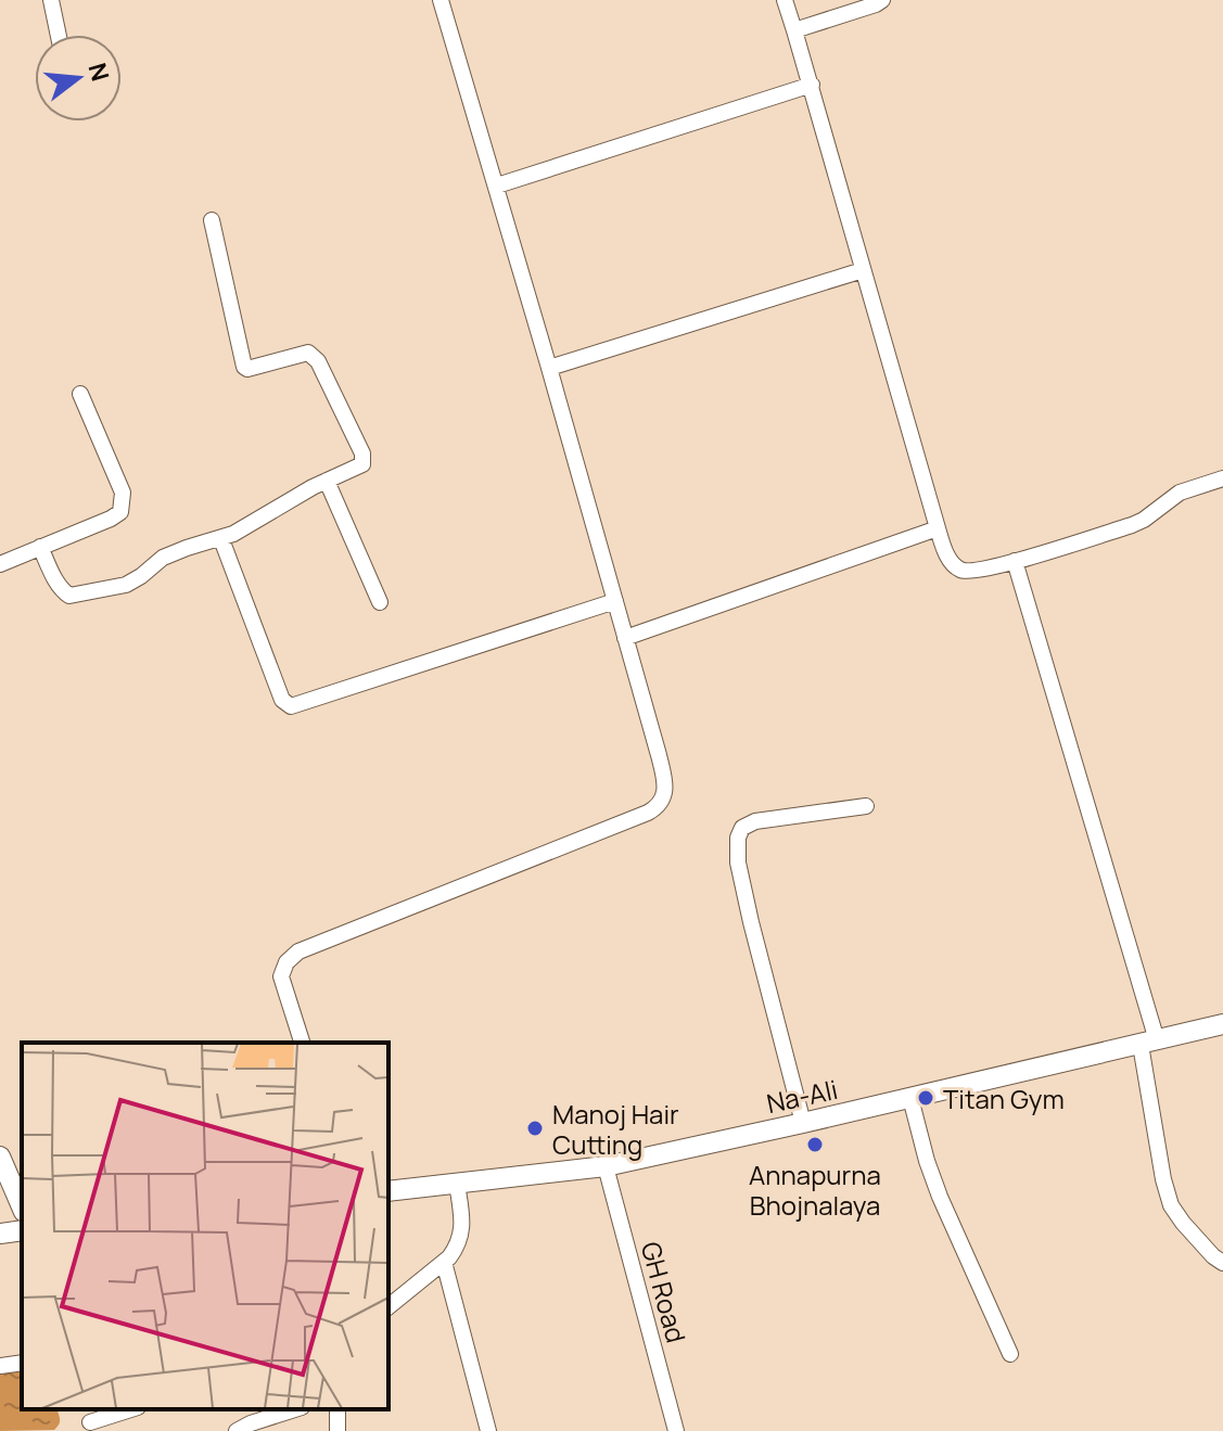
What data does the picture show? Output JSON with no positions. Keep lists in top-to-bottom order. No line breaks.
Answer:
{"streets":{"main road":["Na-Ali"],"street":["GH Road"]},"crossings":[["Na-Ali","GH Road"]],"places":["Titan Gym","Manoj Hair Cutting","Annapurna Bhojnalaya"],"north":"right"}
